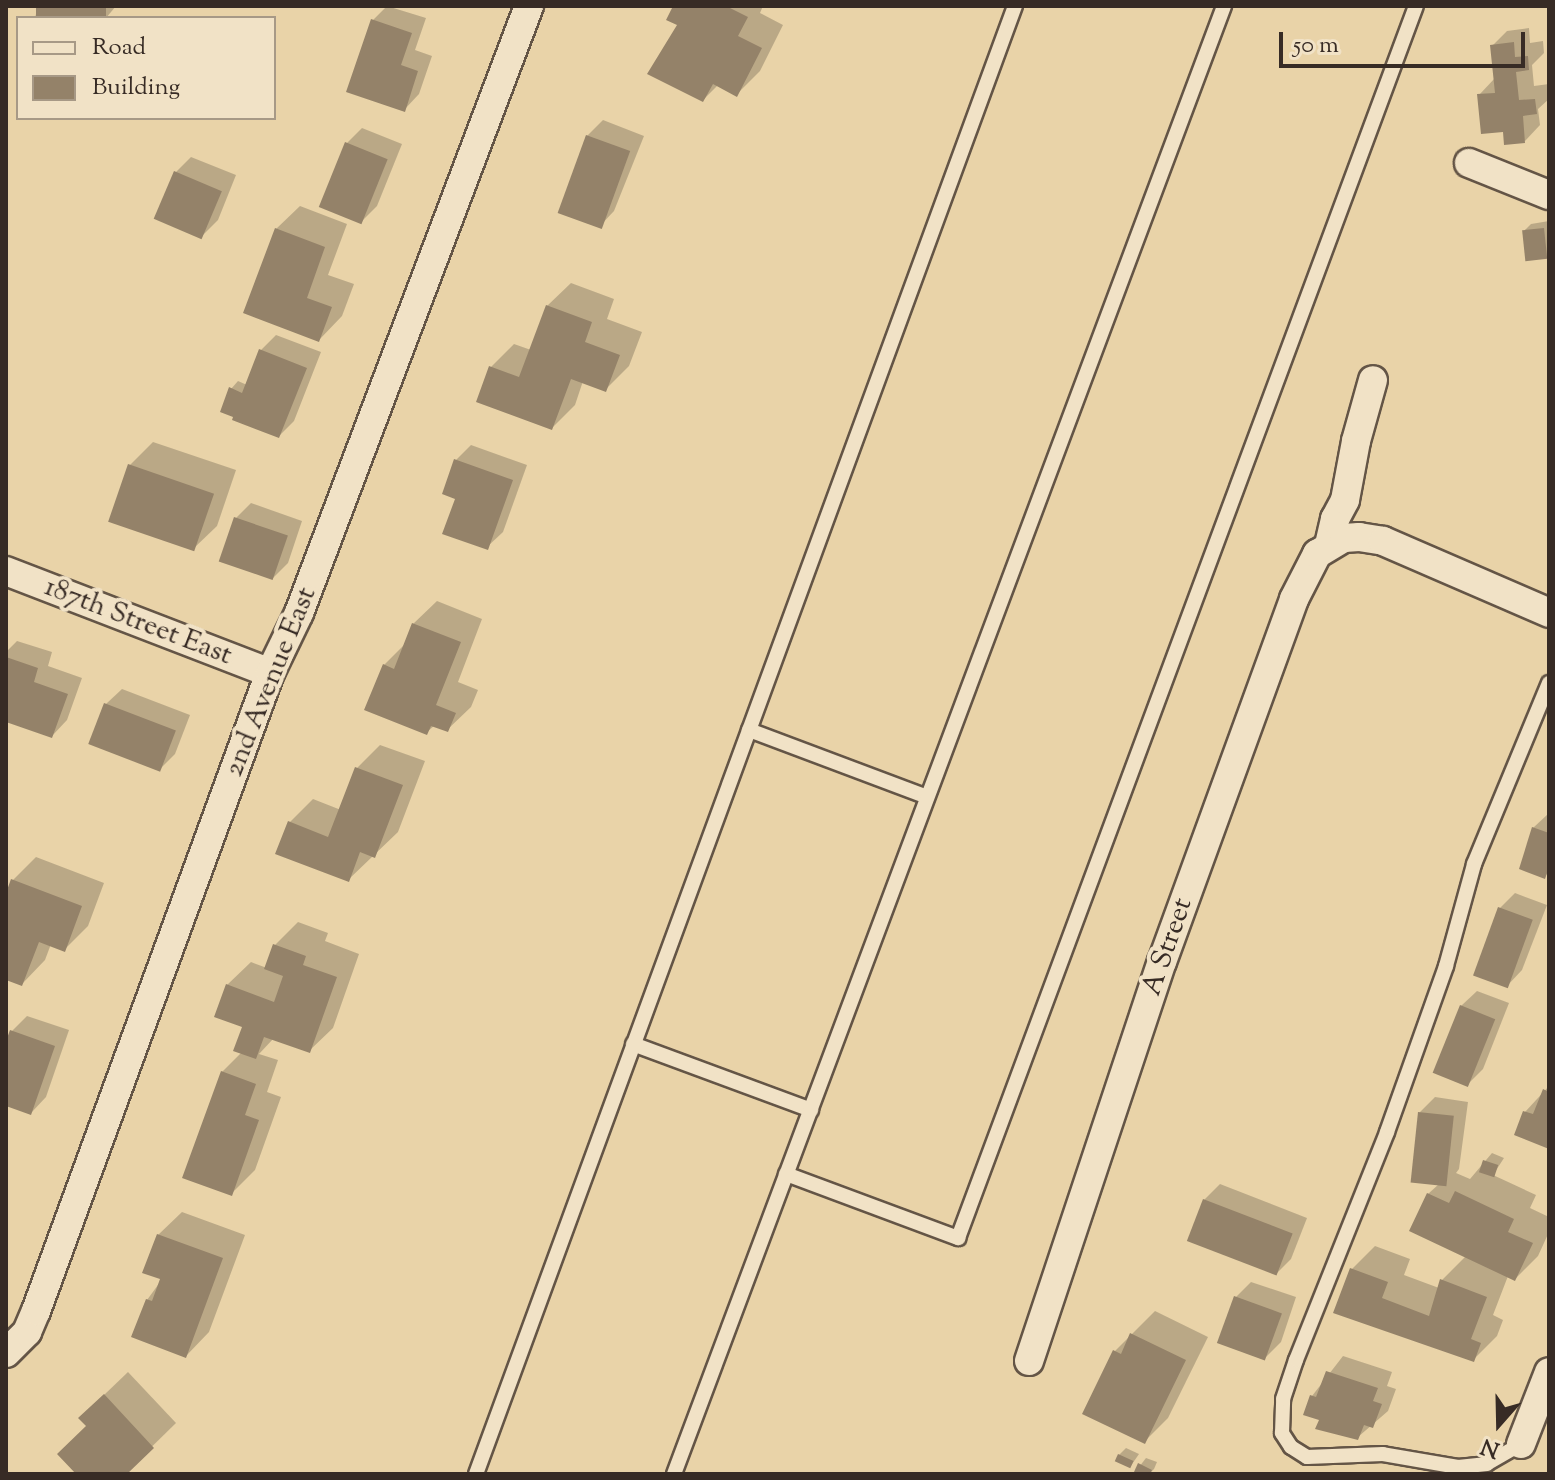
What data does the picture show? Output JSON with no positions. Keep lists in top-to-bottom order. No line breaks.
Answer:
{"streets":{"street":["187th Street East","2nd Avenue East","A Street"]},"crossings":[["187th Street East","2nd Avenue East"]],"legend":["Road","Building"],"scale_bar":"50 m","north":"bottom"}
